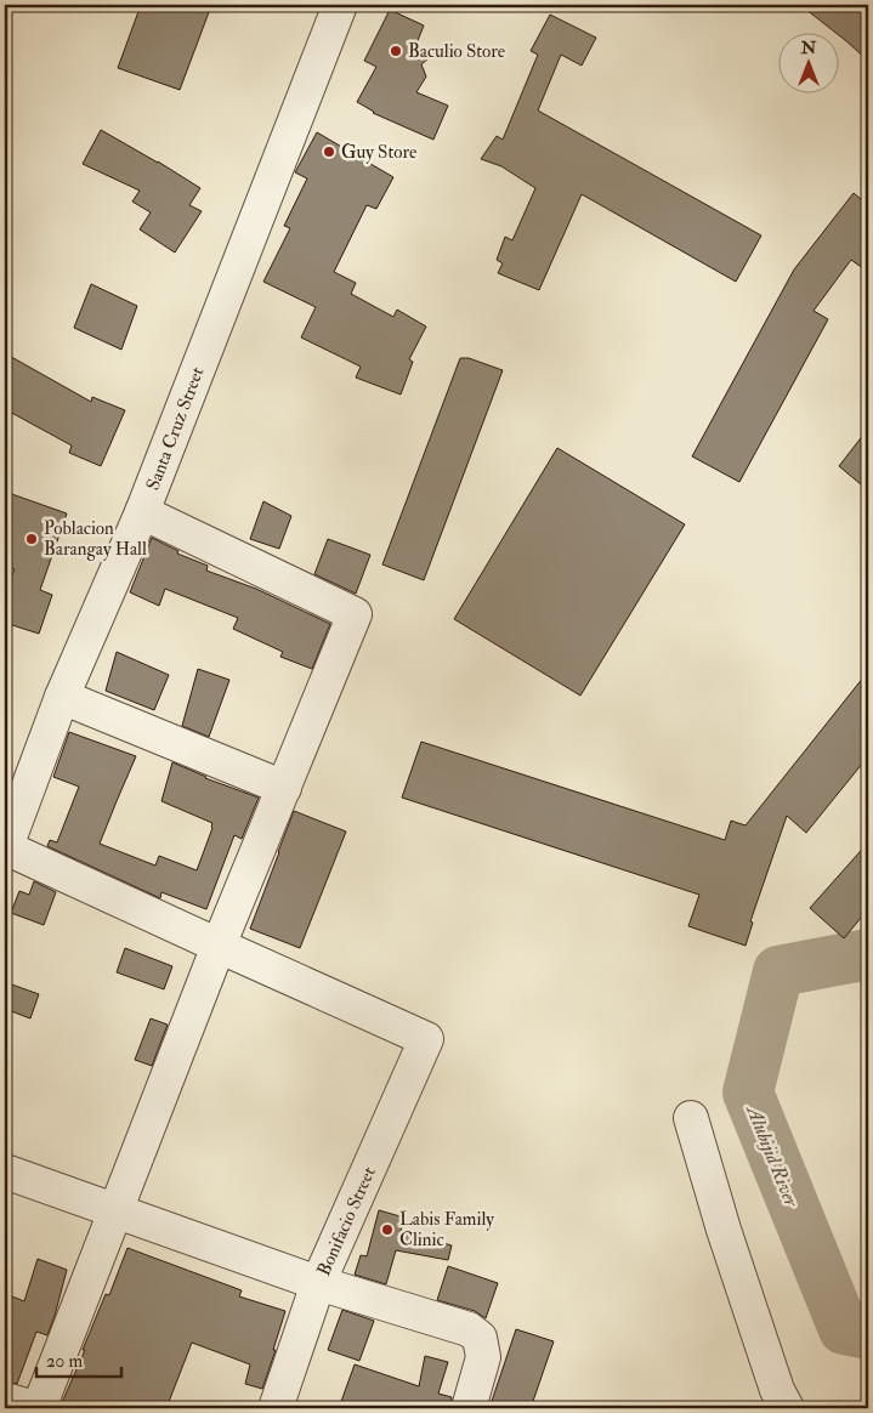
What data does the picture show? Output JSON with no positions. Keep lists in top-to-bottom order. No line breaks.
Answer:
{"streets":{"street":["Santa Cruz Street","Bonifacio Street"]},"water":["Alubijid River"],"places":["Baculio Store","Guy Store","Poblacion Barangay Hall","Labis Family Clinic"],"scale_bar":"20 m","north":"top"}
